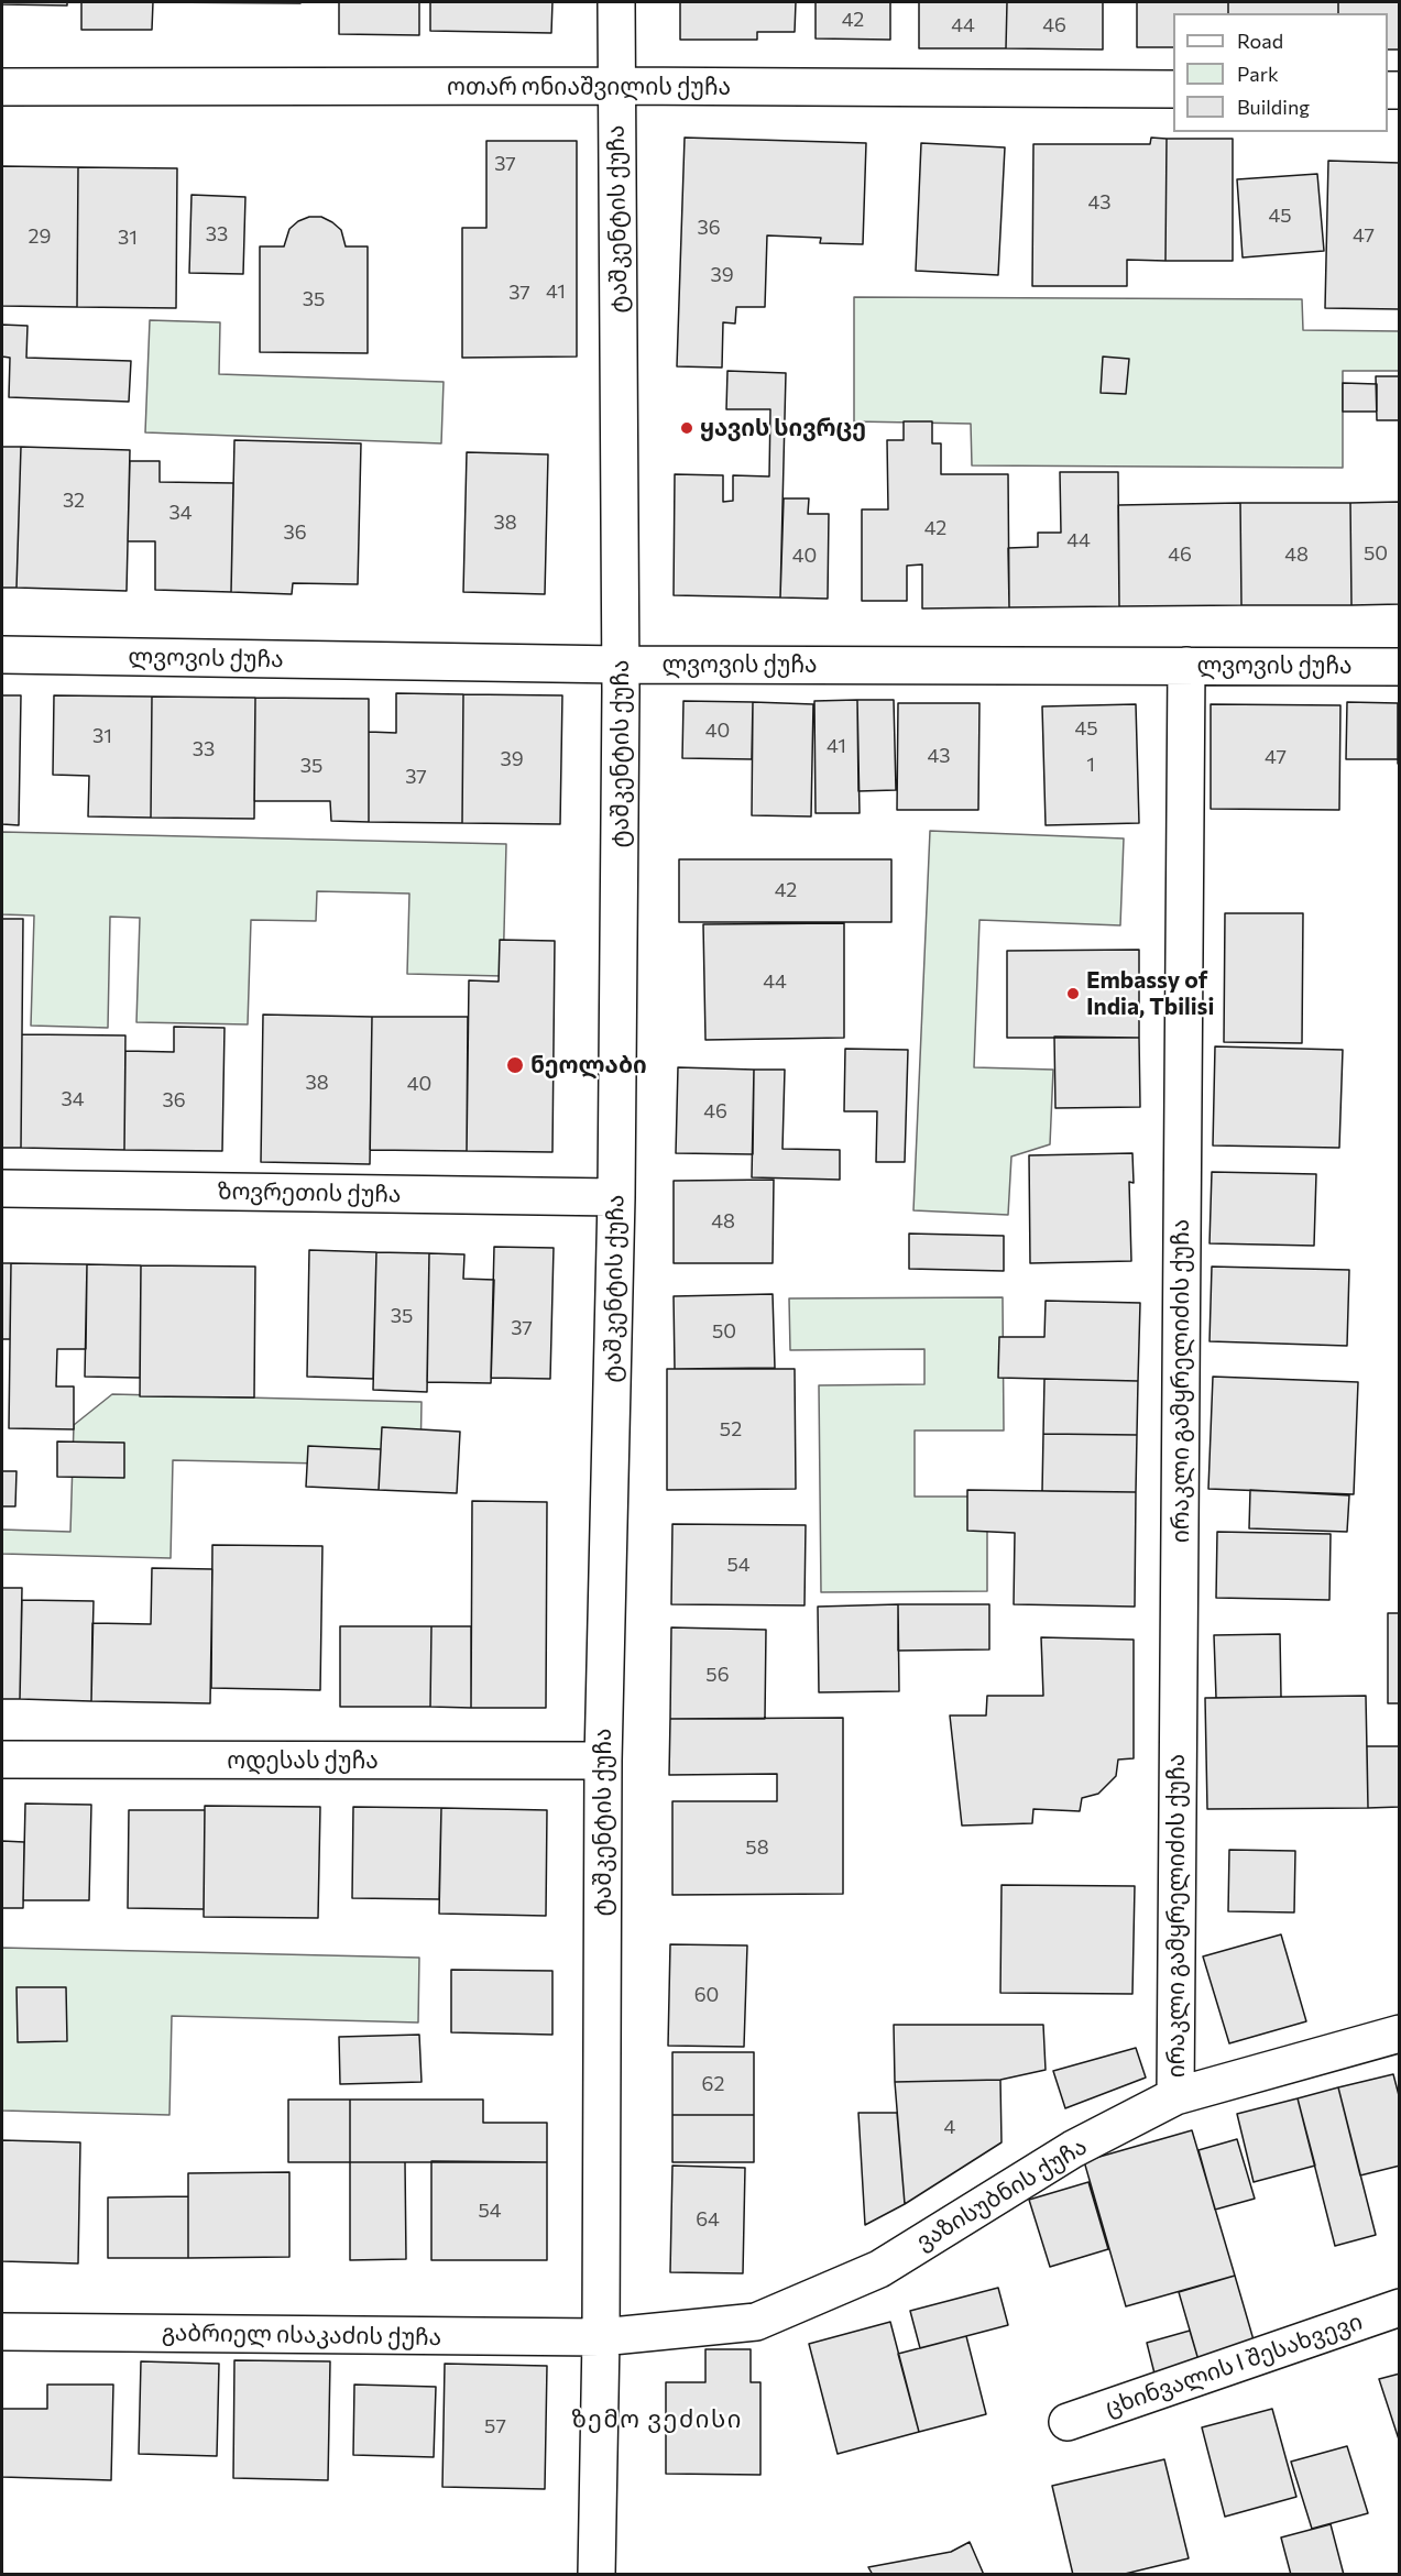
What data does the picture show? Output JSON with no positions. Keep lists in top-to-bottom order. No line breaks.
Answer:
{"streets":{"street":["ოთარ ონიაშვილის ქუჩა","ტაშკენტის ქუჩა","ლვოვის ქუჩა","ზოვრეთის ქუჩა","ირაკლი გამყრელიძის ქუჩა","ოდესას ქუჩა","ვაზისუბნის ქუჩა","გაბრიელ ისაკაძის ქუჩა","ცხინვალის I შესახვევი"]},"crossings":[["ოთარ ონიაშვილის ქუჩა","ტაშკენტის ქუჩა"],["ტაშკენტის ქუჩა","ლვოვის ქუჩა"],["ტაშკენტის ქუჩა","ზოვრეთის ქუჩა"],["ტაშკენტის ქუჩა","ოდესას ქუჩა"],["ტაშკენტის ქუჩა","ვაზისუბნის ქუჩა"],["ტაშკენტის ქუჩა","გაბრიელ ისაკაძის ქუჩა"],["ლვოვის ქუჩა","ირაკლი გამყრელიძის ქუჩა"],["ირაკლი გამყრელიძის ქუჩა","ვაზისუბნის ქუჩა"],["ვაზისუბნის ქუჩა","გაბრიელ ისაკაძის ქუჩა"]],"districts":["ზემო ვეძისი"],"places":["ყავის სივრცე","Embassy of India, Tbilisi","ნეოლაბი"],"house_numbers":["42","44","46","37","43","45","36","33","47","29","31","39","41","37","35","32","34","38","42","36","44","50","46","48","40","45","40","31","41","33","43","47","39","1","35","37","42","44","38","40","34","36","46","48","35","37","50","52","54","56","58","60","62","4","54","64","57"],"legend":["Road","Park","Building"]}
